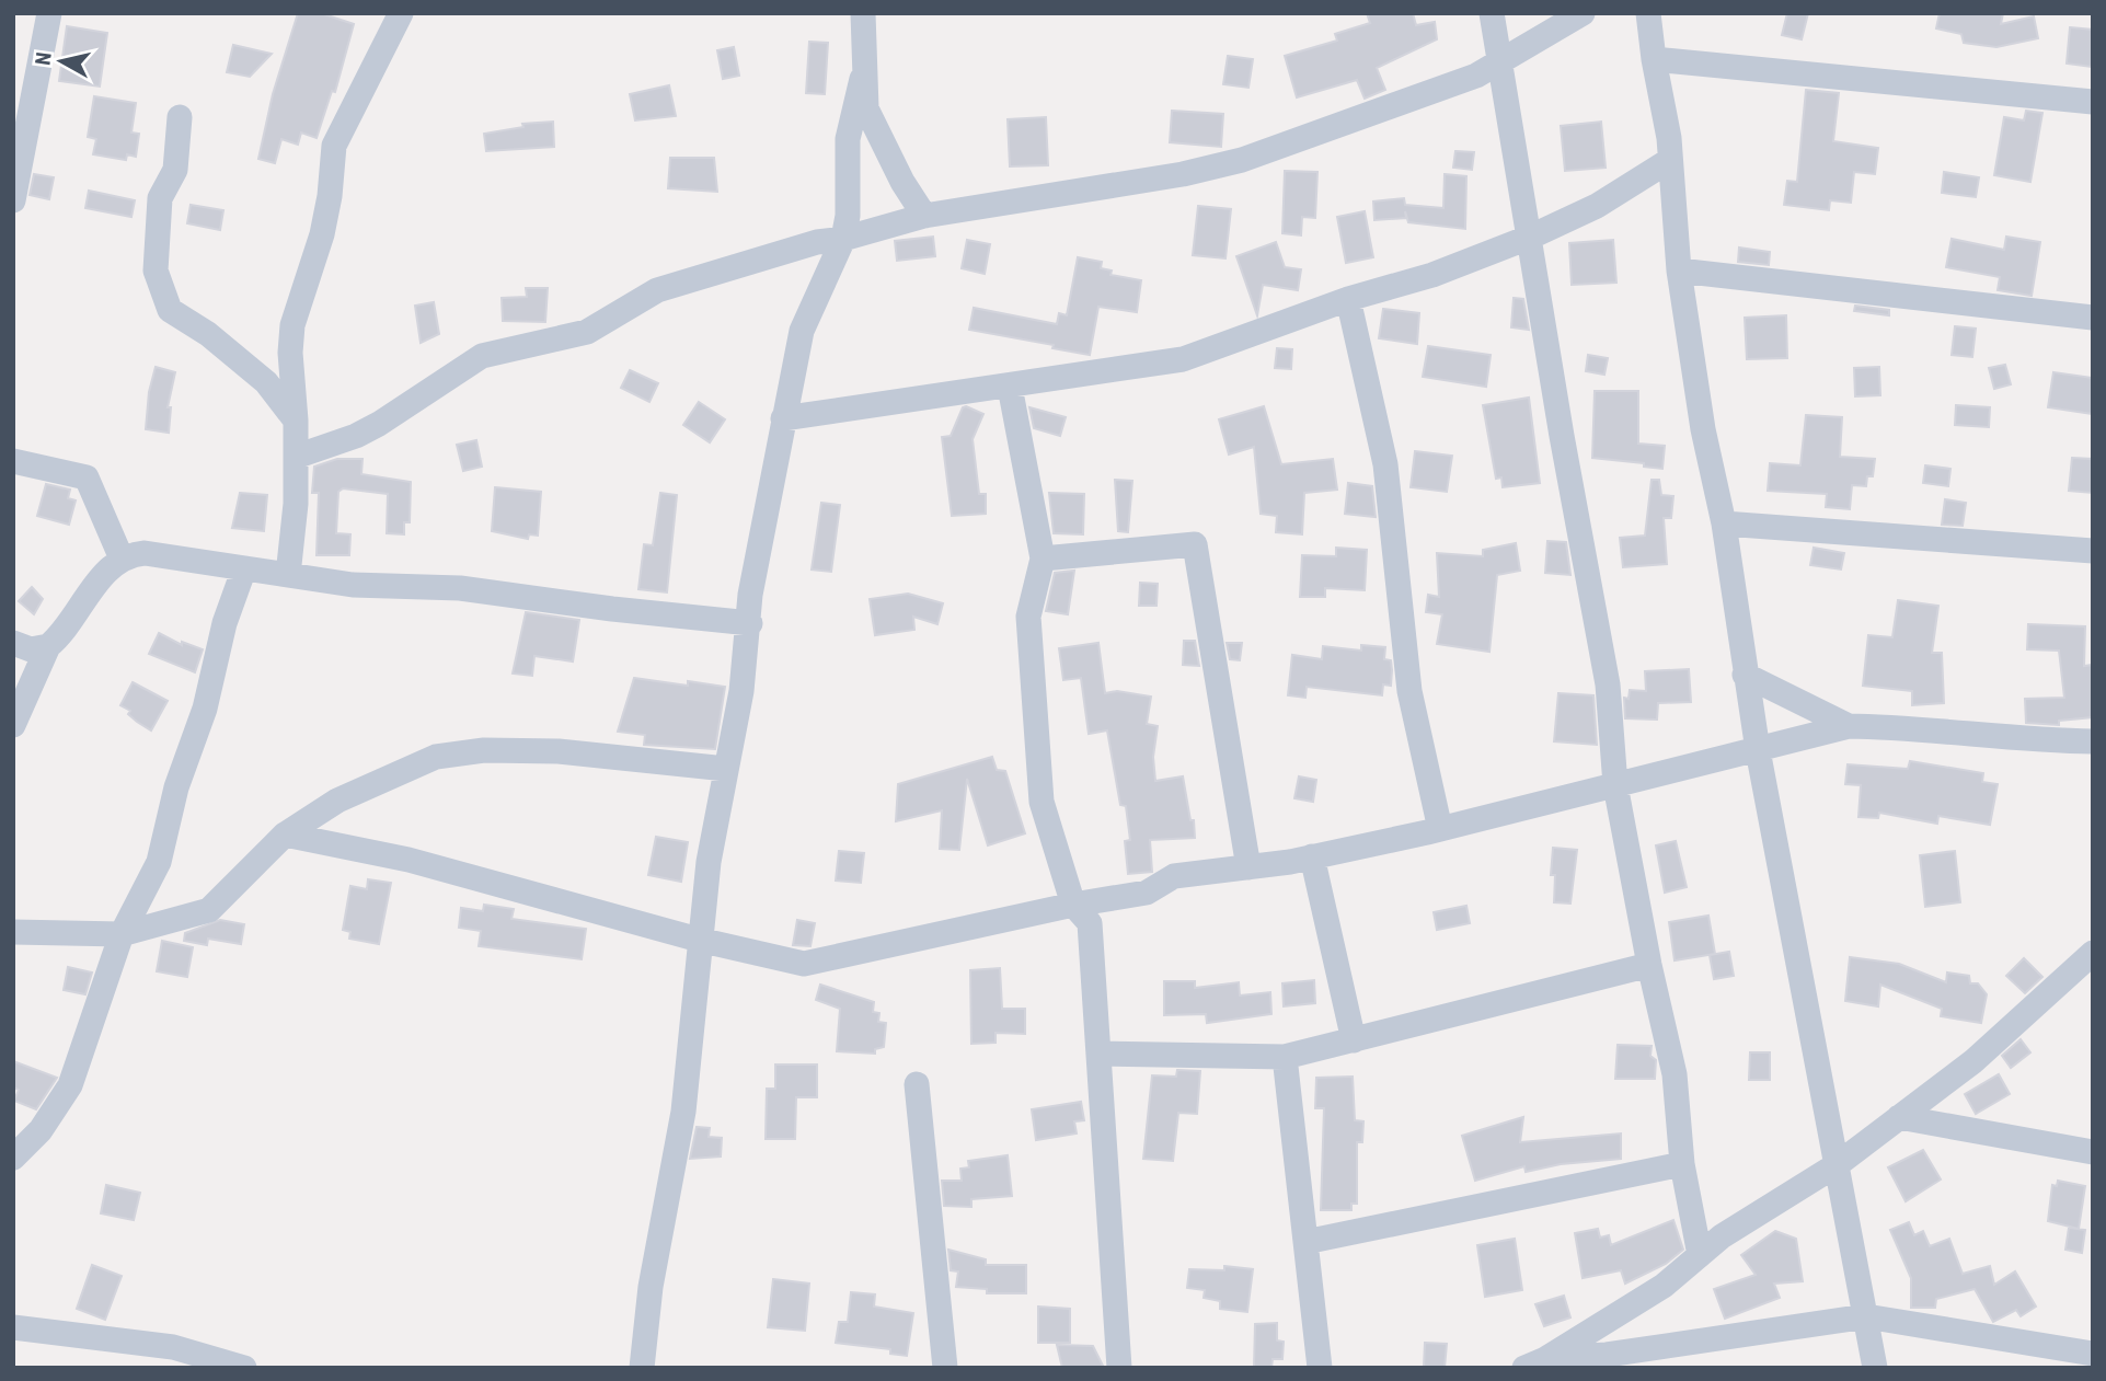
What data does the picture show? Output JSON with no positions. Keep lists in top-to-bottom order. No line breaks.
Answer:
{"north":"left"}
